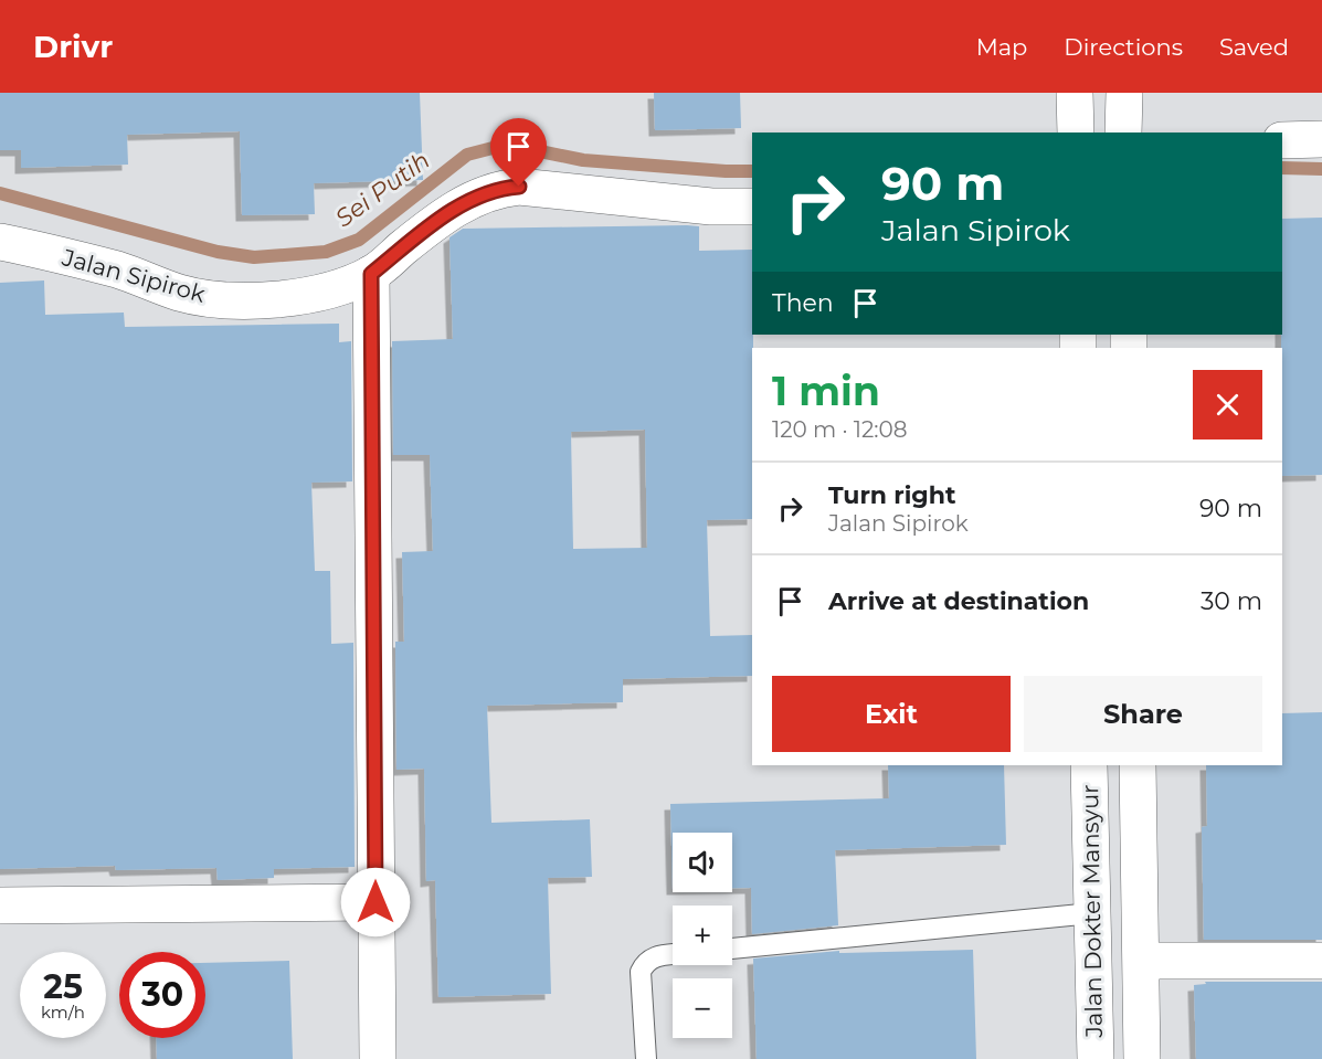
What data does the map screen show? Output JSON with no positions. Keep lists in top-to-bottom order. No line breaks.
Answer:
{"streets":{"street":["Jalan Sipirok","Jalan Dokter Mansyur"]},"water":["Sei Putih"],"page":{"header":"Drivr","nav":["Map","Directions","Saved"],"turn":["90 m","Jalan Sipirok"],"then":"Then","heading":["1 min","120 m · 12:08"],"list":[{"name":"Turn right","note":"Jalan Sipirok","value":"90 m"},{"name":"Arrive at destination","value":"30 m"}],"buttons":["Exit","Share"],"map_buttons":["+","−"],"speed":"25 km/h","limit":"30"}}
